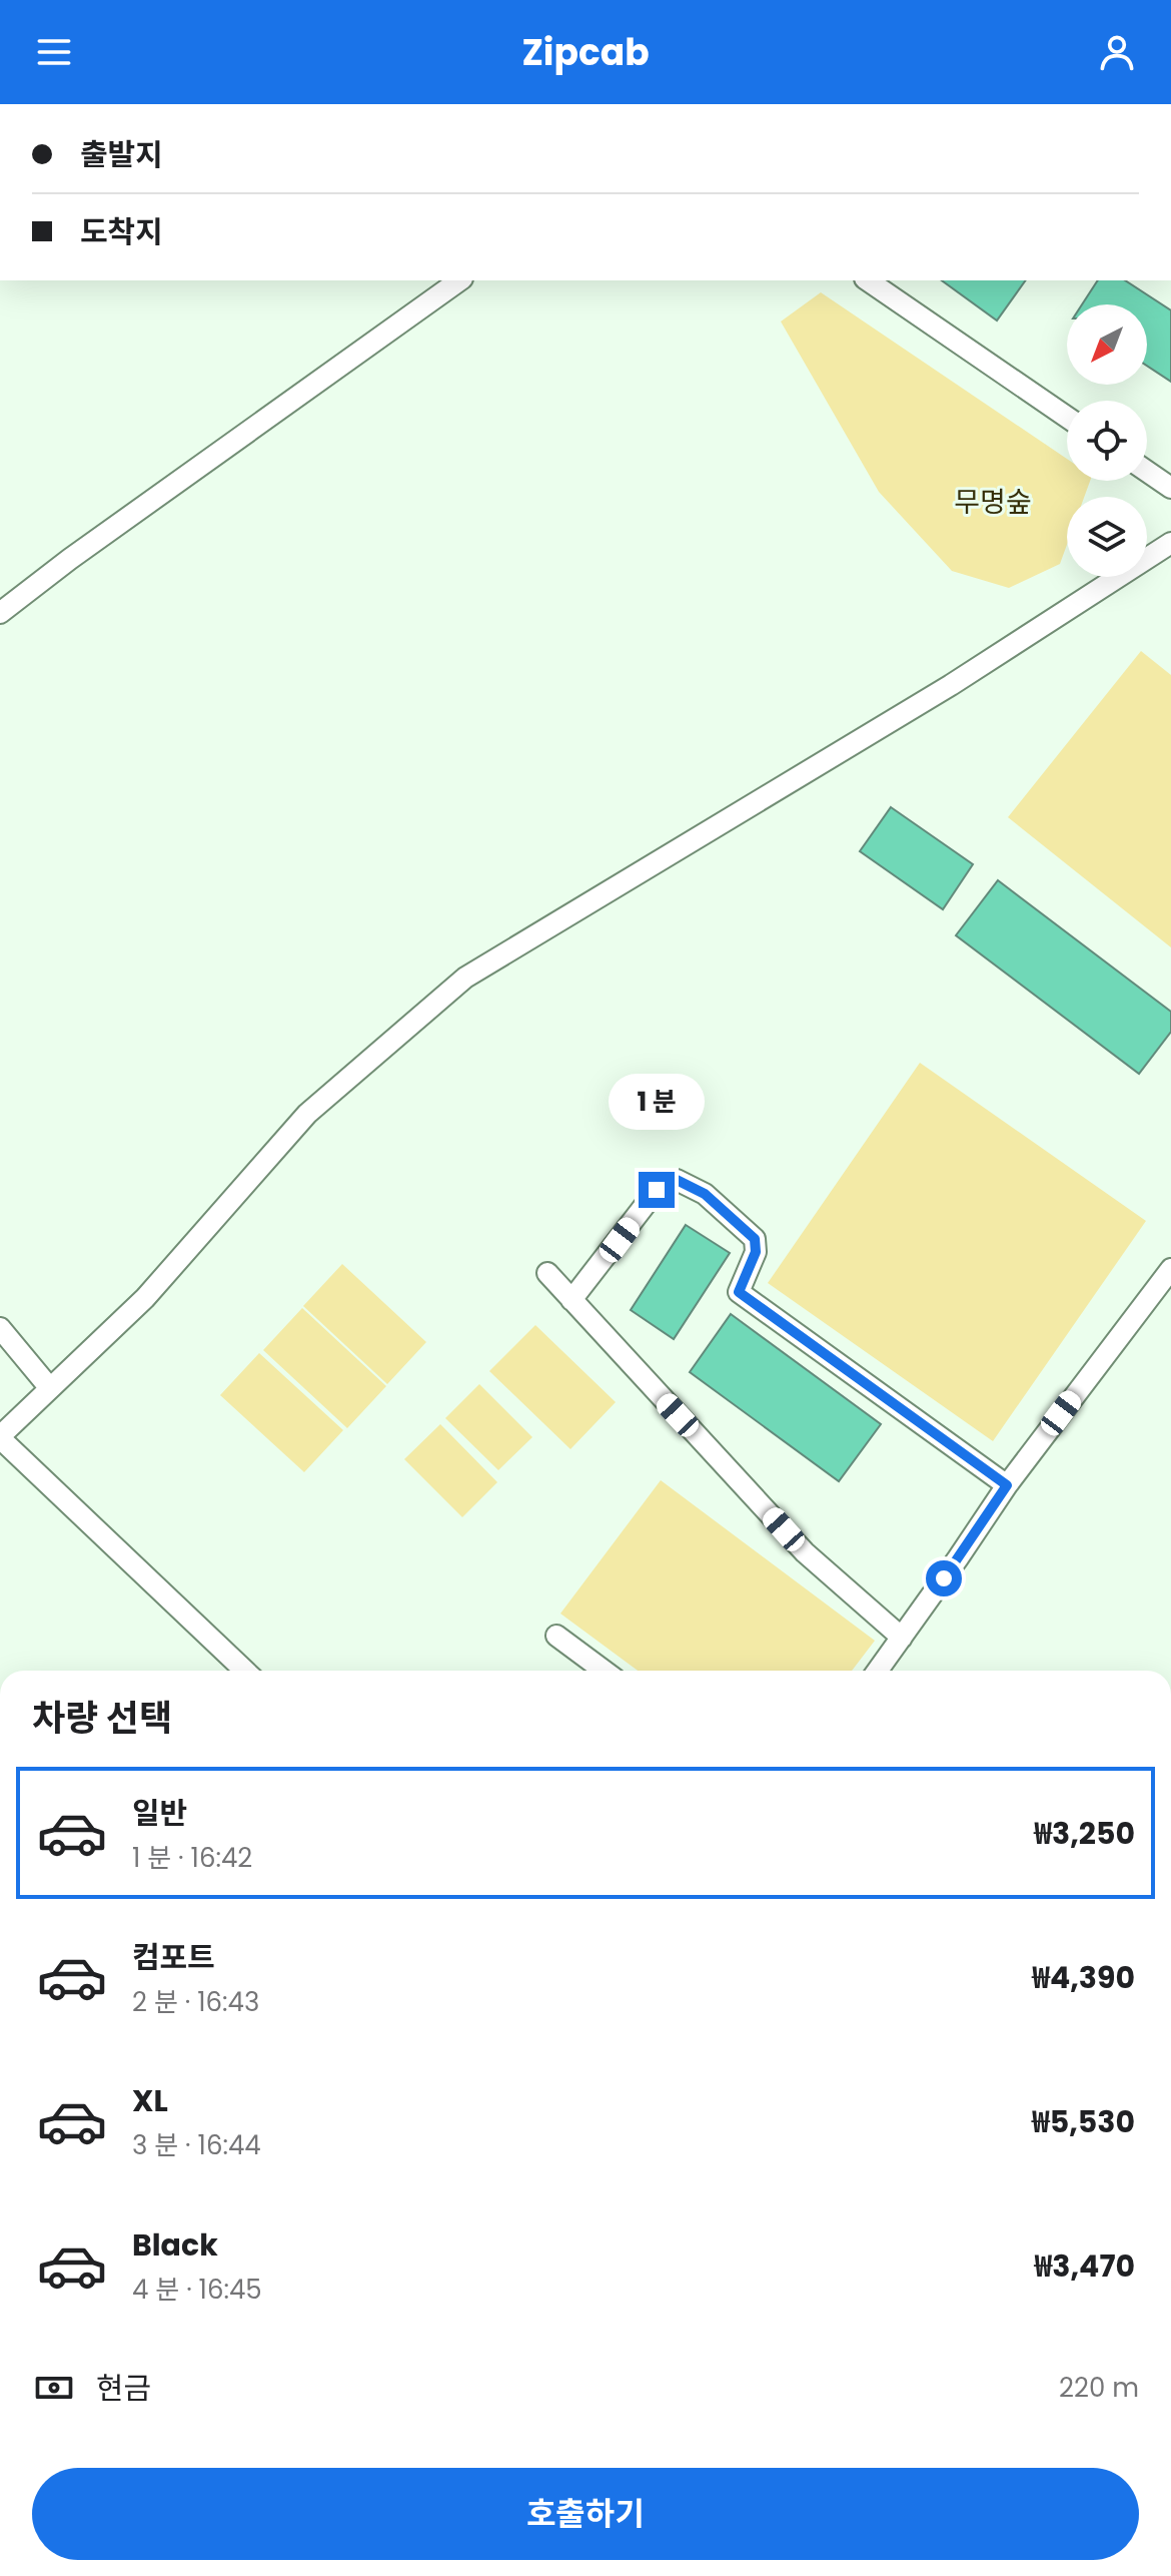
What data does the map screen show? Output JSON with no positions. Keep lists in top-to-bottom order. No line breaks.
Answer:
{"parks":["무명숲"],"north":"bottom left","page":{"header":"Zipcab","banner":["출발지","도착지"],"bubble":"1 분","heading":"차량 선택","list":[{"name":"일반","note":"1 분 · 16:42","value":"₩3,250"},{"name":"컴포트","note":"2 분 · 16:43","value":"₩4,390"},{"name":"XL","note":"3 분 · 16:44","value":"₩5,530"},{"name":"Black","note":"4 분 · 16:45","value":"₩3,470"}],"pay":["현금","220 m"],"buttons":"호출하기"}}
